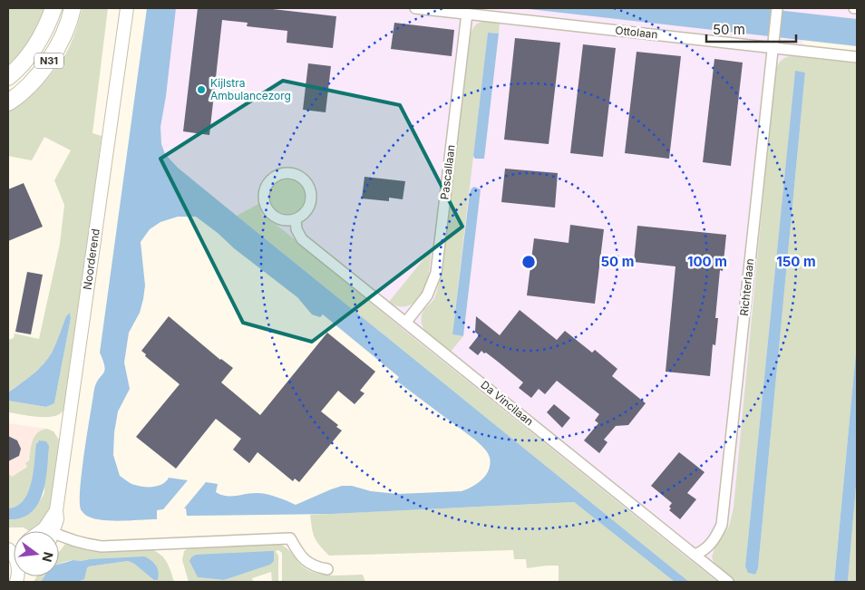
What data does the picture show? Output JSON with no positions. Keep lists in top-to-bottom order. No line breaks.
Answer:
{"streets":{"highway":["N31"],"street":["Ottolaan","Pascallaan","Noorderend","Richterlaan","Da Vincilaan"]},"crossings":[["Ottolaan","Pascallaan"],["Ottolaan","Richterlaan"],["Pascallaan","Da Vincilaan"],["Richterlaan","Da Vincilaan"]],"places":["Kijlstra Ambulancezorg"],"scale_bar":"50 m","north":"right","rings":["50 m","100 m","150 m"]}
